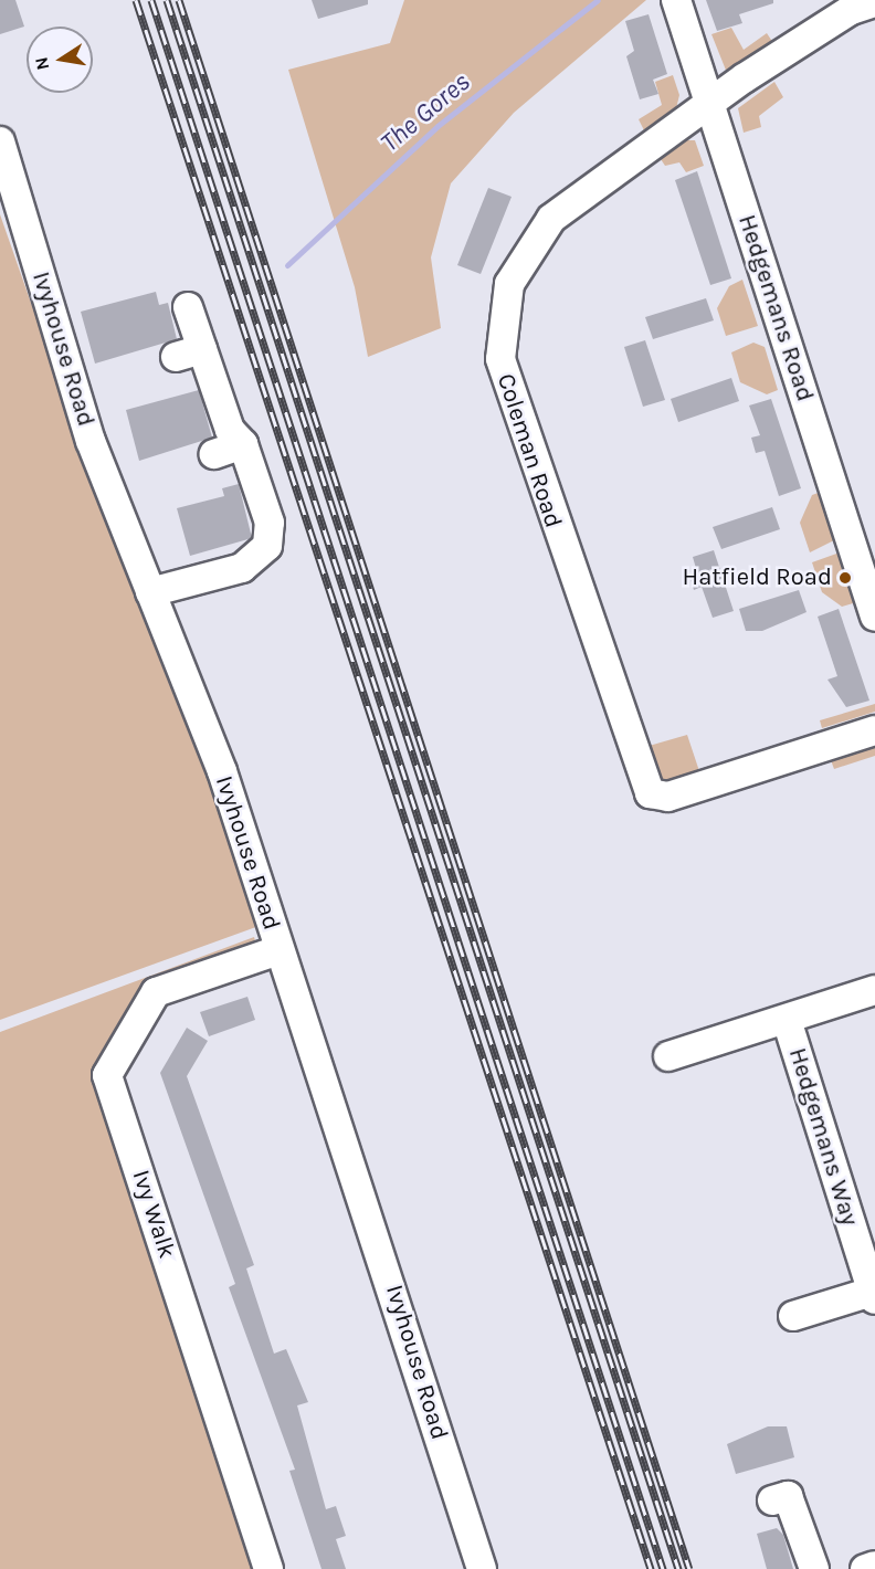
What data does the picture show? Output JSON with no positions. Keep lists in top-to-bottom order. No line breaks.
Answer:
{"streets":{"street":["Hedgemans Road","Ivyhouse Road","Coleman Road","Hedgemans Way","Ivy Walk"]},"crossings":[["Hedgemans Road","Coleman Road"],["Ivyhouse Road","Ivy Walk"]],"water":["The Gores"],"places":["Hatfield Road"],"north":"left"}
